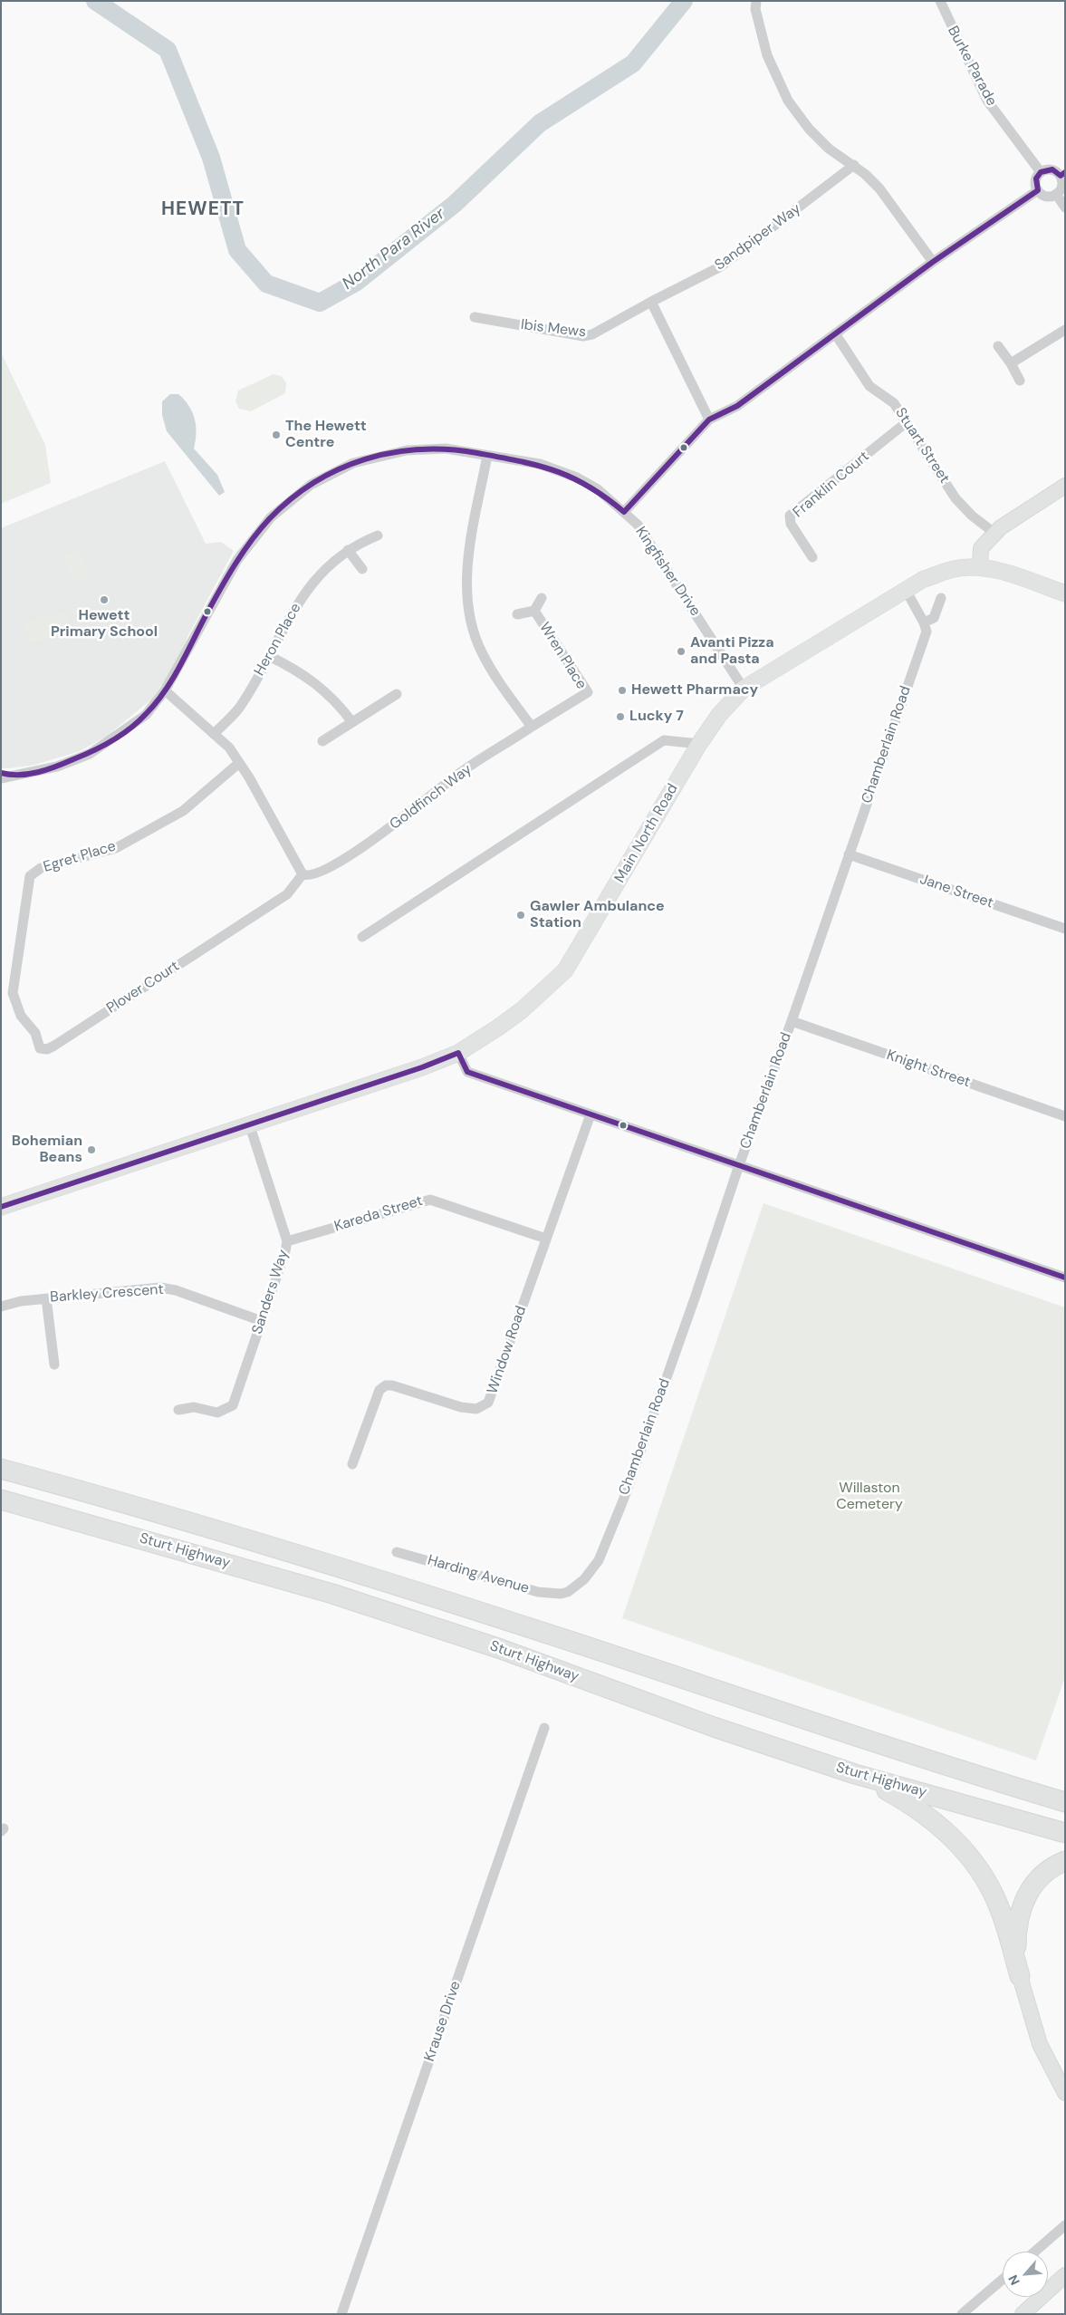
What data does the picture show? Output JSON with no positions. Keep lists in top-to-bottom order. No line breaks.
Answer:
{"streets":{"highway":["Sturt Highway"],"main road":["Main North Road"],"street":["Burke Parade","Sandpiper Way","Ibis Mews","Stuart Street","Franklin Court","Kingfisher Drive","Heron Place","Wren Place","Chamberlain Road","Goldfinch Way","Egret Place","Jane Street","Plover Court","Knight Street","Kareda Street","Sanders Way","Barkley Crescent","Window Road","Harding Avenue","Krause Drive"]},"crossings":[["Sandpiper Way","Ibis Mews"],["Stuart Street","Franklin Court"],["Kingfisher Drive","Main North Road"],["Wren Place","Goldfinch Way"],["Chamberlain Road","Jane Street"],["Chamberlain Road","Knight Street"],["Chamberlain Road","Harding Avenue"],["Goldfinch Way","Plover Court"],["Main North Road","Sanders Way"],["Egret Place","Plover Court"],["Kareda Street","Sanders Way"],["Kareda Street","Window Road"],["Sanders Way","Barkley Crescent"]],"districts":["HEWETT"],"water":["North Para River"],"parks":["Willaston Cemetery"],"places":["The Hewett Centre","Hewett Primary School","Avanti Pizza and Pasta","Hewett Pharmacy","Lucky 7","Gawler Ambulance Station","Bohemian Beans"],"north":"bottom left"}
